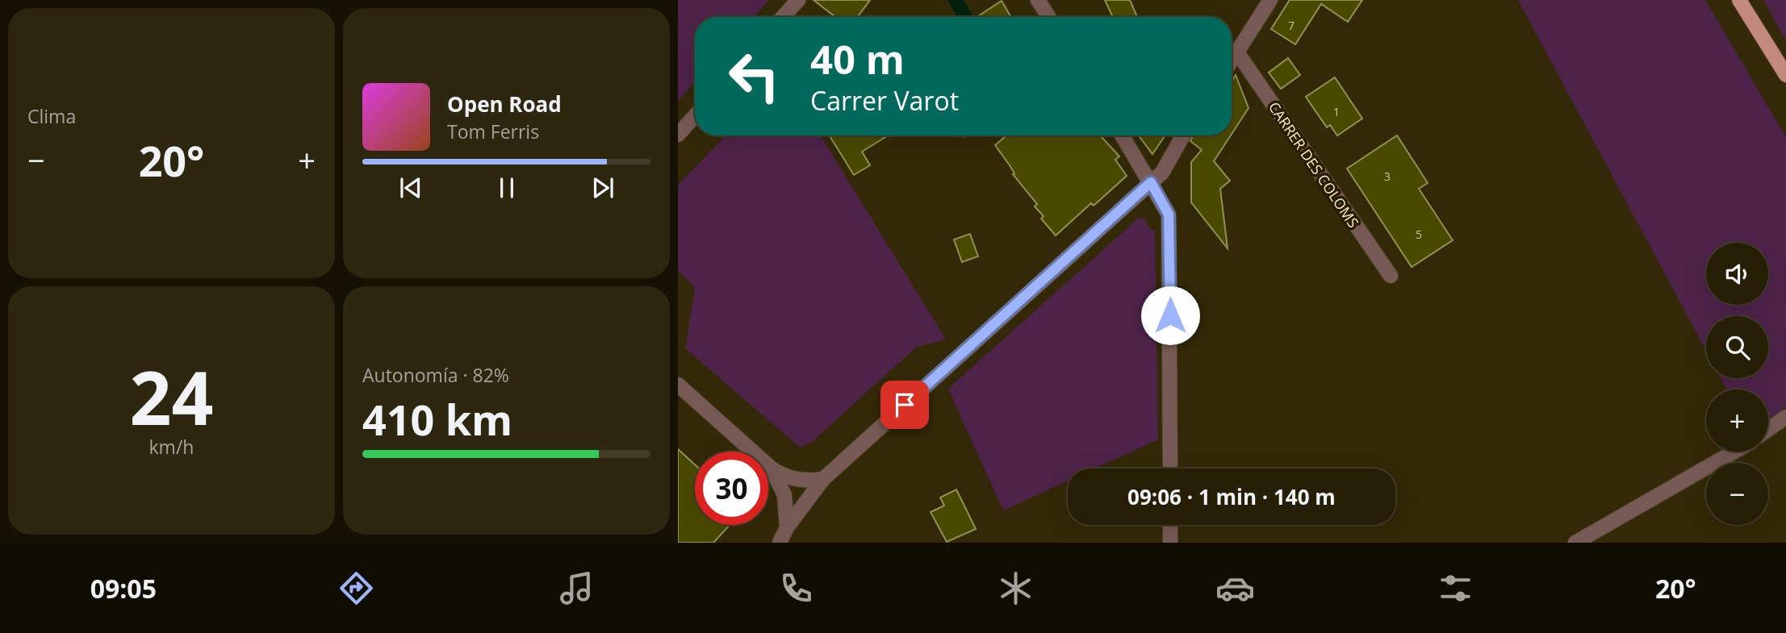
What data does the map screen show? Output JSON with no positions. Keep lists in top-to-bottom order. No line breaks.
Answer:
{"streets":{"street":["CARRER DES COLOMS"]},"house_numbers":["7","1","3","5"],"page":{"tile":["Clima",["24","km/h"],["Autonomía · 82%","410 km"]],"turn":["40 m","Carrer Varot"],"song":["Open Road","Tom Ferris"],"heat":["−","20°","+"],"map_buttons":["+","−"],"limit":"30","trip":"09:06 · 1 min · 140 m","tabs":["09:05","20°"]}}
